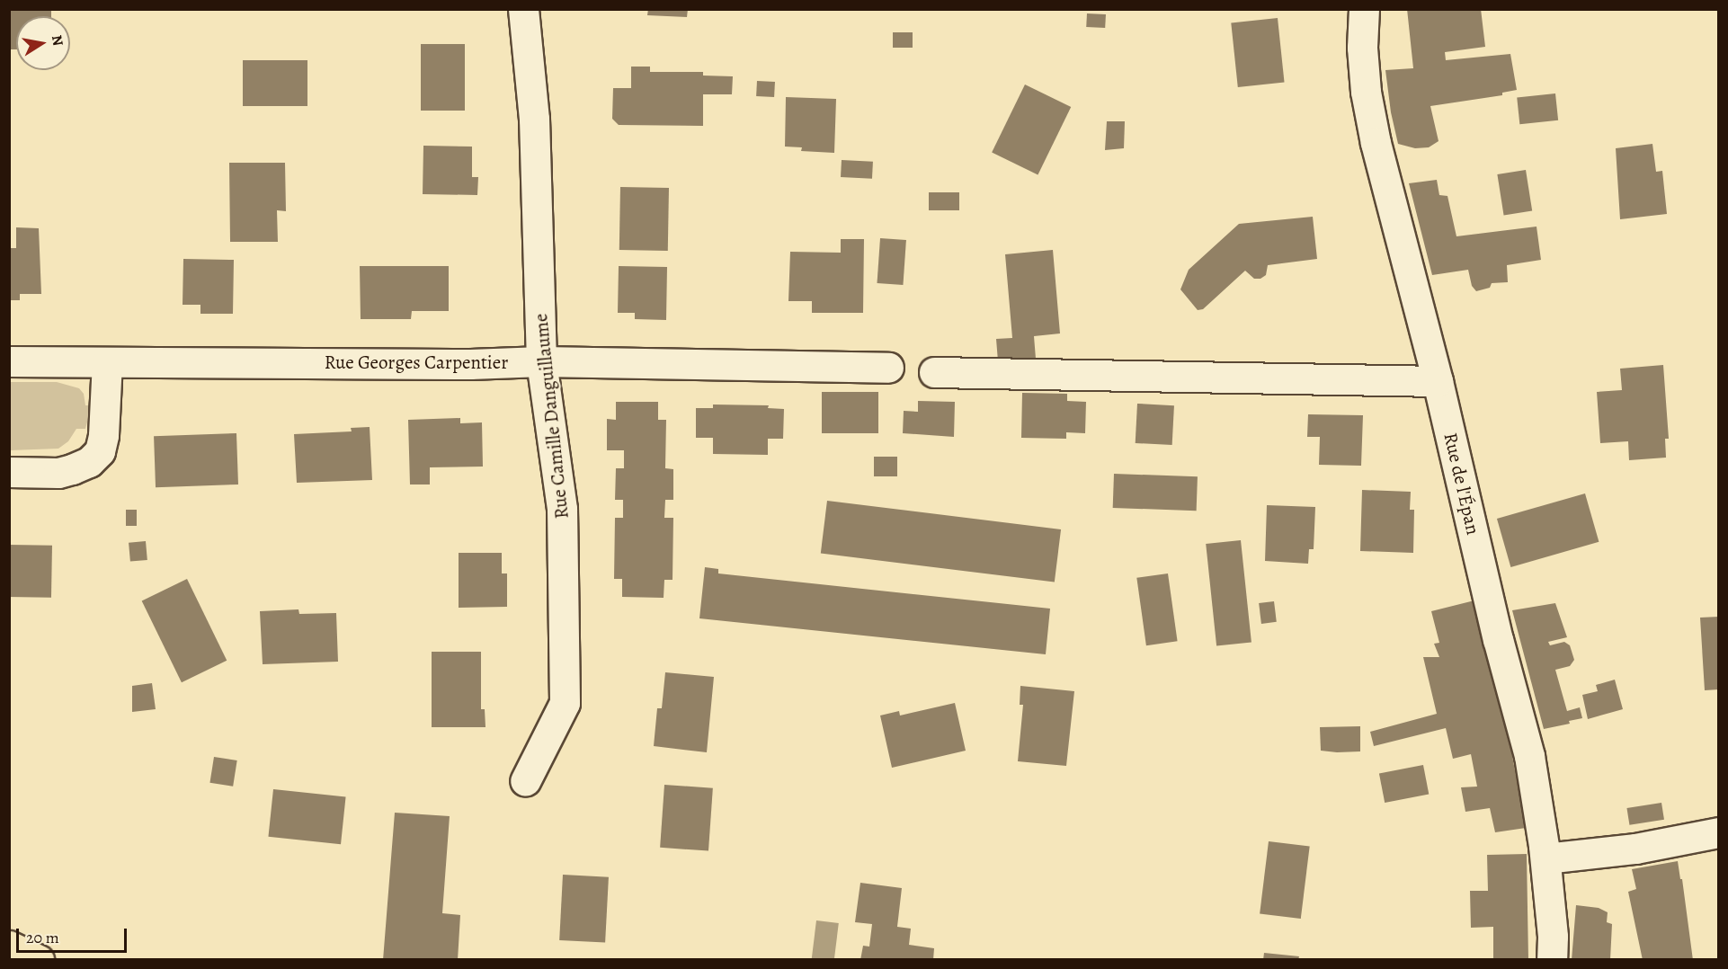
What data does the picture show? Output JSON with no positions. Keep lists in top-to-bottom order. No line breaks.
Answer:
{"streets":{"street":["Rue Georges Carpentier","Rue Camille Danguillaume","Rue de l'Épan"]},"crossings":[["Rue Georges Carpentier","Rue Camille Danguillaume"]],"scale_bar":"20 m","north":"right"}
